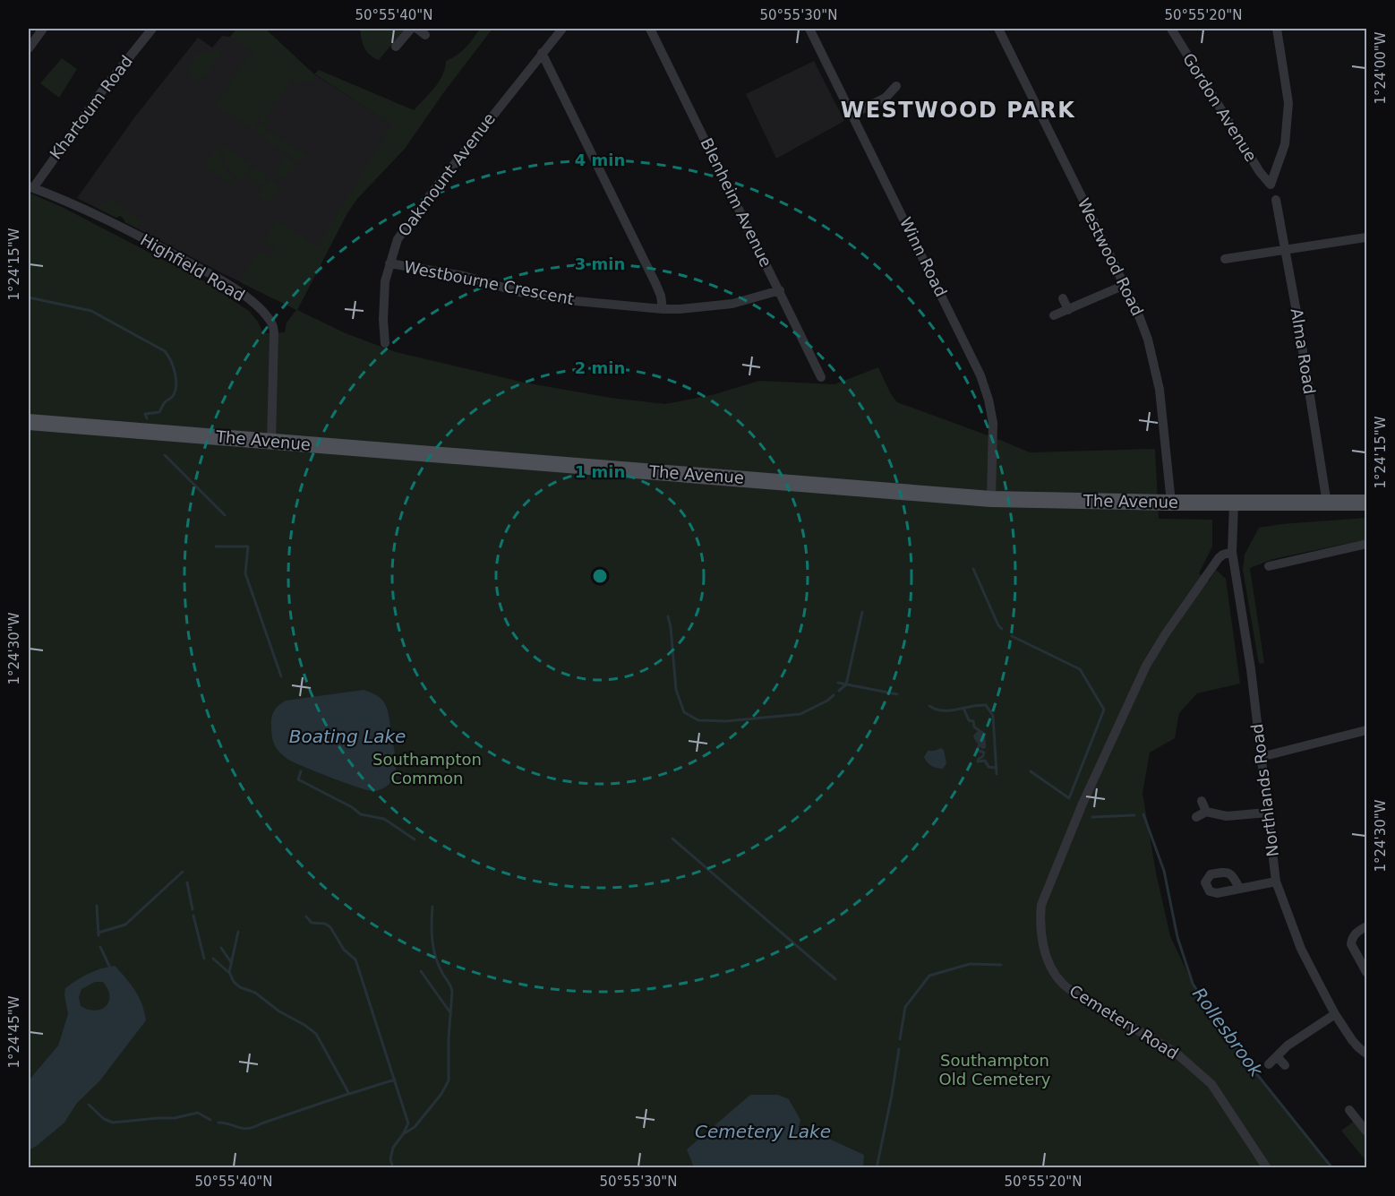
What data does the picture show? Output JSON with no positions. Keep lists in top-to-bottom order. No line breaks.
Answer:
{"streets":{"main road":["The Avenue"],"street":["Khartoum Road","Gordon Avenue","Oakmount Avenue","Blenheim Avenue","Winn Road","Westwood Road","Highfield Road","Westbourne Crescent","Alma Road","Northlands Road","Cemetery Road"]},"crossings":[["Khartoum Road","Highfield Road"],["Oakmount Avenue","Westbourne Crescent"],["Blenheim Avenue","Westbourne Crescent"],["Winn Road","The Avenue"],["Westwood Road","The Avenue"],["Highfield Road","The Avenue"],["Alma Road","The Avenue"],["The Avenue","Northlands Road"],["Northlands Road","Cemetery Road"]],"districts":["WESTWOOD PARK"],"water":["Boating Lake","Rollesbrook","Cemetery Lake"],"parks":["Southampton Common","Southampton Old Cemetery"],"coordinates":["50°55'40\"N","50°55'30\"N","50°55'20\"N","1°24'00\"W","1°24'15\"W","1°24'30\"W","1°24'45\"W"],"rings":["4 min","3 min","2 min","1 min"]}
